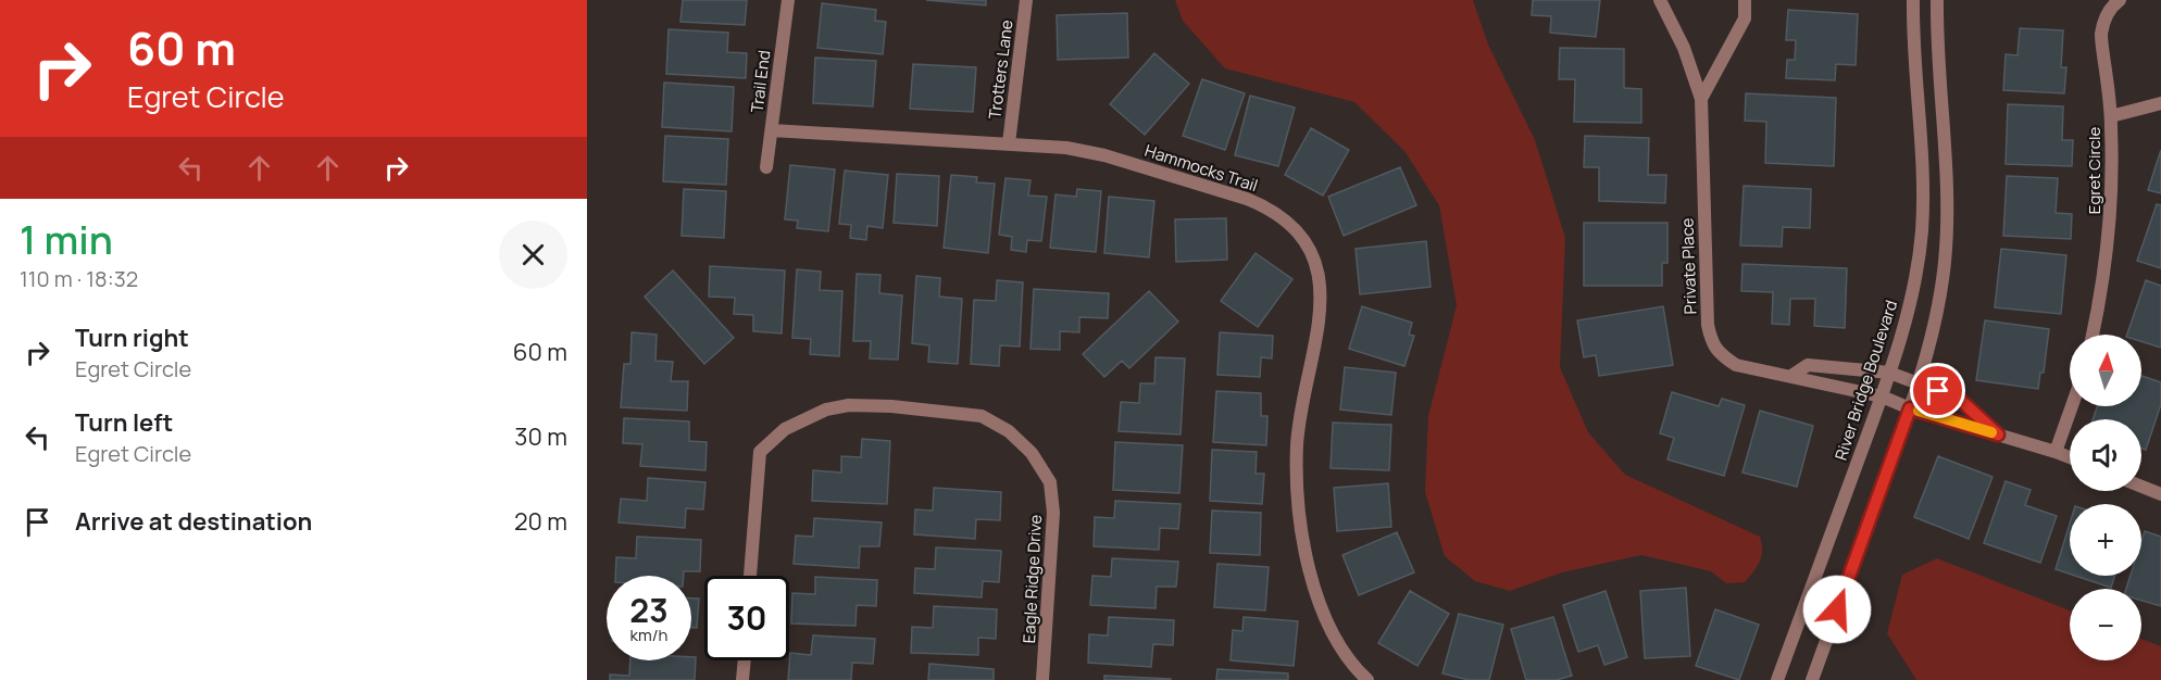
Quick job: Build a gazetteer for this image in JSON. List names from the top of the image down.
{
  "streets": {
    "street": [
      "Trotters Lane",
      "Trail End",
      "Hammocks Trail",
      "Egret Circle",
      "Private Place",
      "River Bridge Boulevard",
      "Eagle Ridge Drive"
    ]
  },
  "crossings": [
    ["Trotters Lane", "Hammocks Trail"],
    ["Trail End", "Hammocks Trail"],
    ["Private Place", "River Bridge Boulevard"]
  ],
  "north": "top",
  "page": {
    "turn": ["60 m", "Egret Circle"],
    "heading": ["1 min", "110 m · 18:32"],
    "list": [
      {
        "name": "Turn right",
        "note": "Egret Circle",
        "value": "60 m"
      },
      {
        "name": "Turn left",
        "note": "Egret Circle",
        "value": "30 m"
      },
      {
        "name": "Arrive at destination",
        "value": "20 m"
      }
    ],
    "map_buttons": ["+", "−"],
    "speed": "23 km/h",
    "limit": "30"
  }
}
